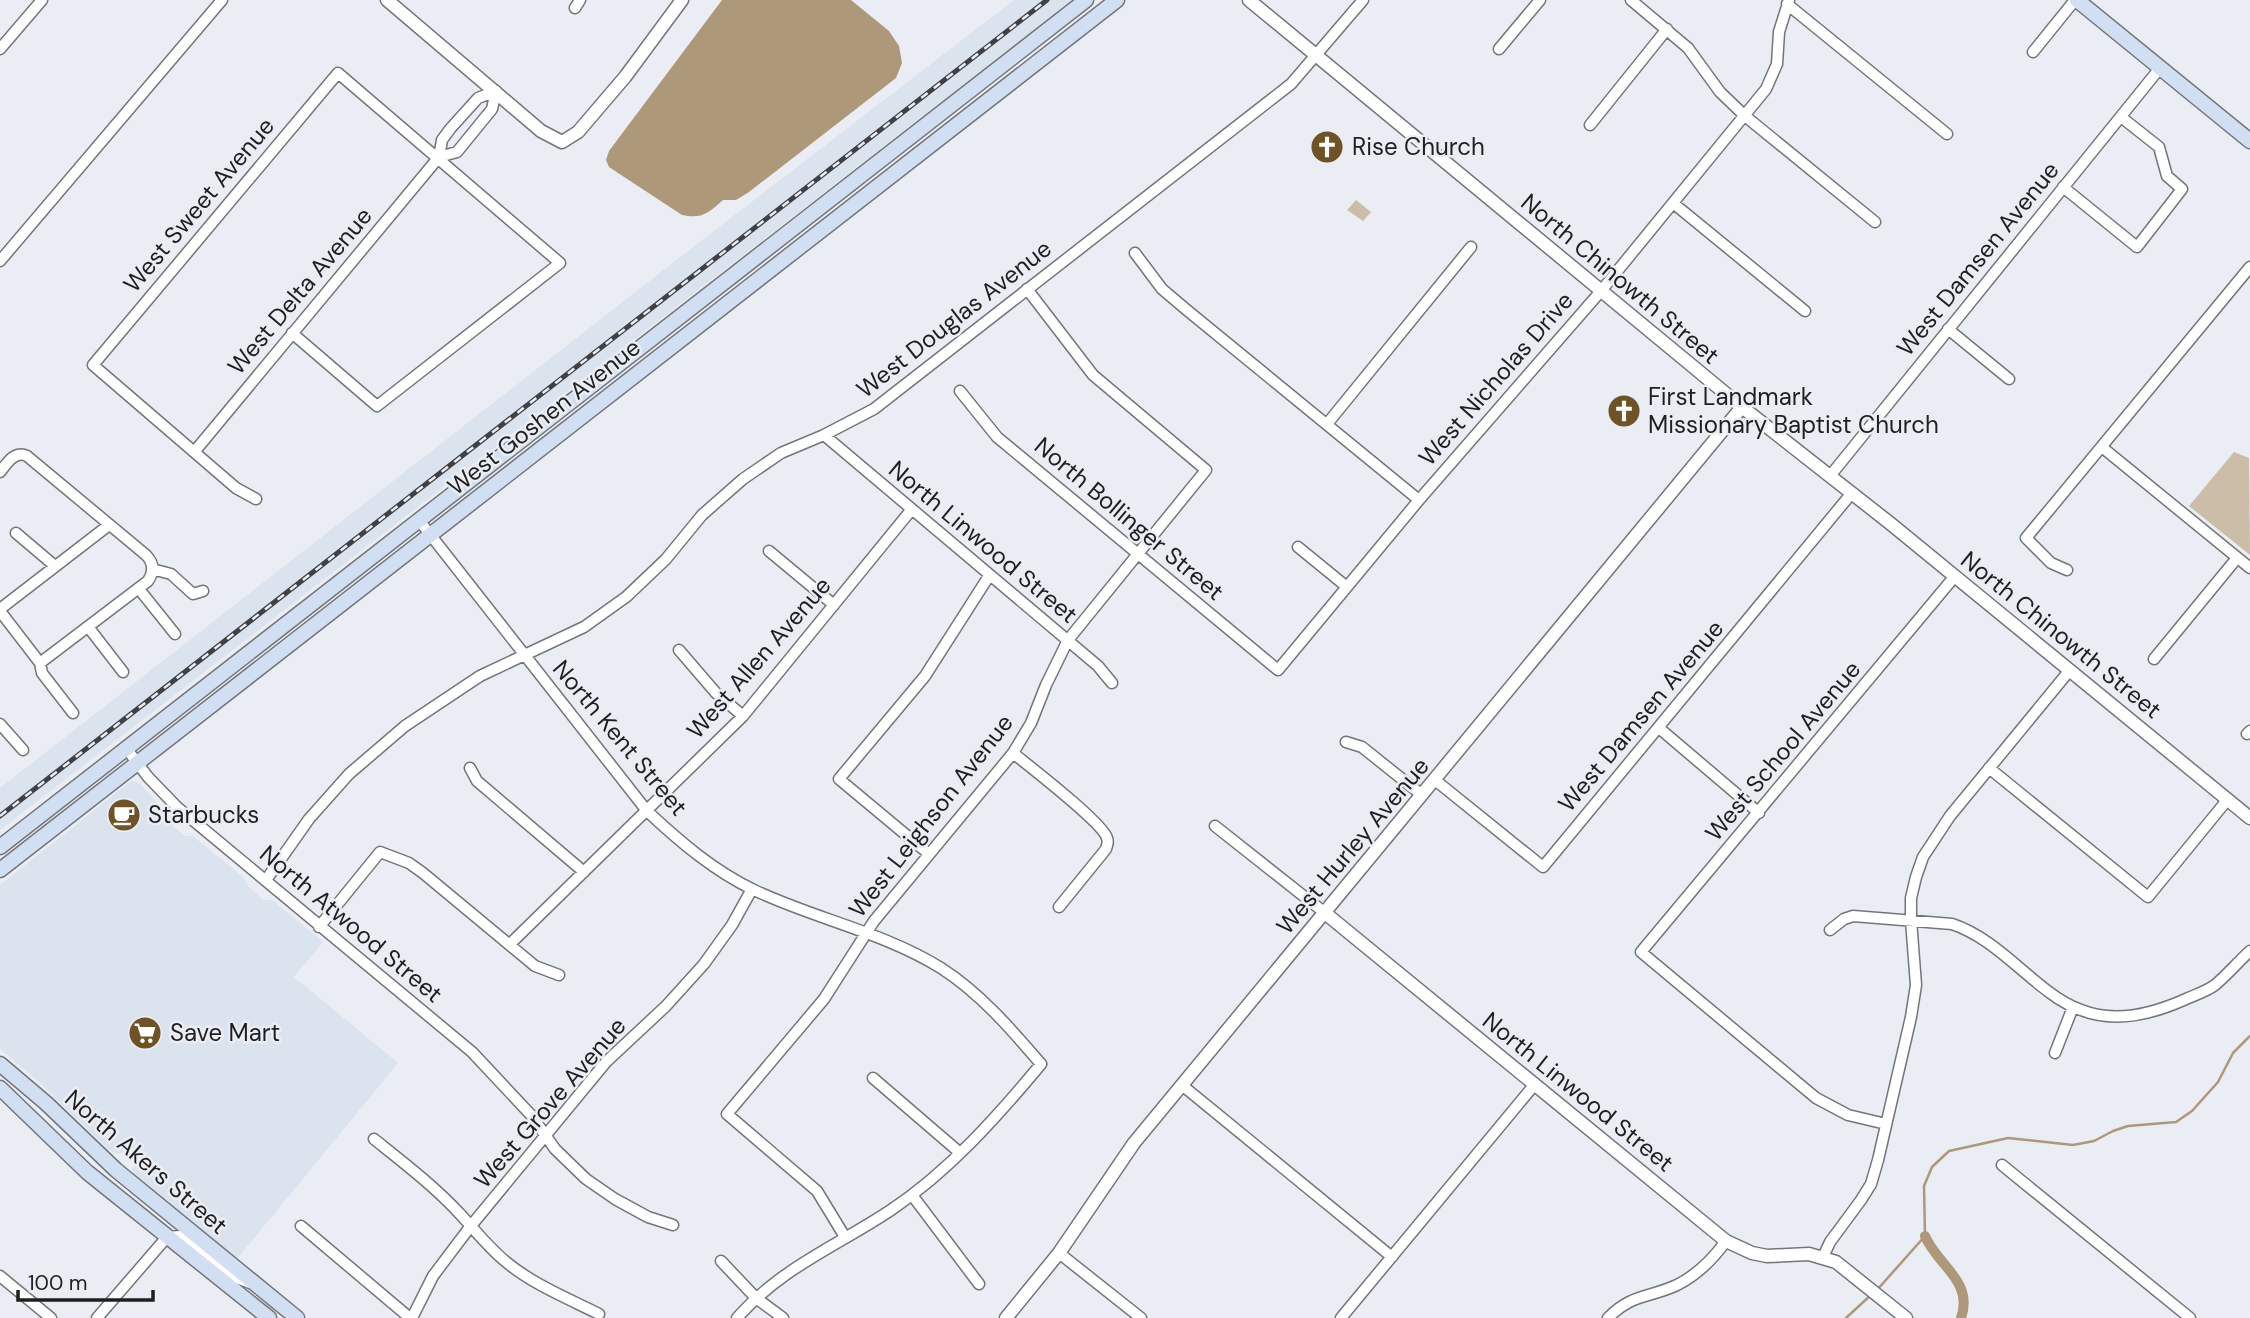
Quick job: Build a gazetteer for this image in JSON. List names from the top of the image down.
{
  "streets": {
    "main road": ["West Goshen Avenue", "North Akers Street"],
    "street": [
      "West Sweet Avenue",
      "West Damsen Avenue",
      "North Chinowth Street",
      "West Delta Avenue",
      "West Douglas Avenue",
      "West Nicholas Drive",
      "North Bollinger Street",
      "North Linwood Street",
      "West Allen Avenue",
      "North Kent Street",
      "West School Avenue",
      "West Leighson Avenue",
      "West Hurley Avenue",
      "North Atwood Street",
      "West Grove Avenue"
    ]
  },
  "crossings": [
    ["West Sweet Avenue", "West Delta Avenue"],
    ["West Damsen Avenue", "North Chinowth Street"],
    ["West Damsen Avenue", "West Hurley Avenue"],
    ["North Chinowth Street", "West Douglas Avenue"],
    ["North Chinowth Street", "West Nicholas Drive"],
    ["North Chinowth Street", "West School Avenue"],
    ["North Chinowth Street", "West Hurley Avenue"],
    ["West Douglas Avenue", "North Linwood Street"],
    ["West Douglas Avenue", "North Kent Street"],
    ["West Douglas Avenue", "West Leighson Avenue"],
    ["West Douglas Avenue", "North Atwood Street"],
    ["West Nicholas Drive", "North Bollinger Street"],
    ["West Goshen Avenue", "North Kent Street"],
    ["West Goshen Avenue", "North Atwood Street"],
    ["North Bollinger Street", "West Leighson Avenue"],
    ["North Linwood Street", "West Allen Avenue"],
    ["North Linwood Street", "West Leighson Avenue"],
    ["North Linwood Street", "West Hurley Avenue"],
    ["West Allen Avenue", "North Kent Street"],
    ["North Kent Street", "West Leighson Avenue"],
    ["North Kent Street", "West Grove Avenue"],
    ["North Atwood Street", "West Grove Avenue"]
  ],
  "places": {
    "church": ["Rise Church", "First Landmark Missionary Baptist Church"],
    "cafe": ["Starbucks"],
    "supermarket": ["Save Mart"]
  },
  "scale_bar": "100 m"
}
